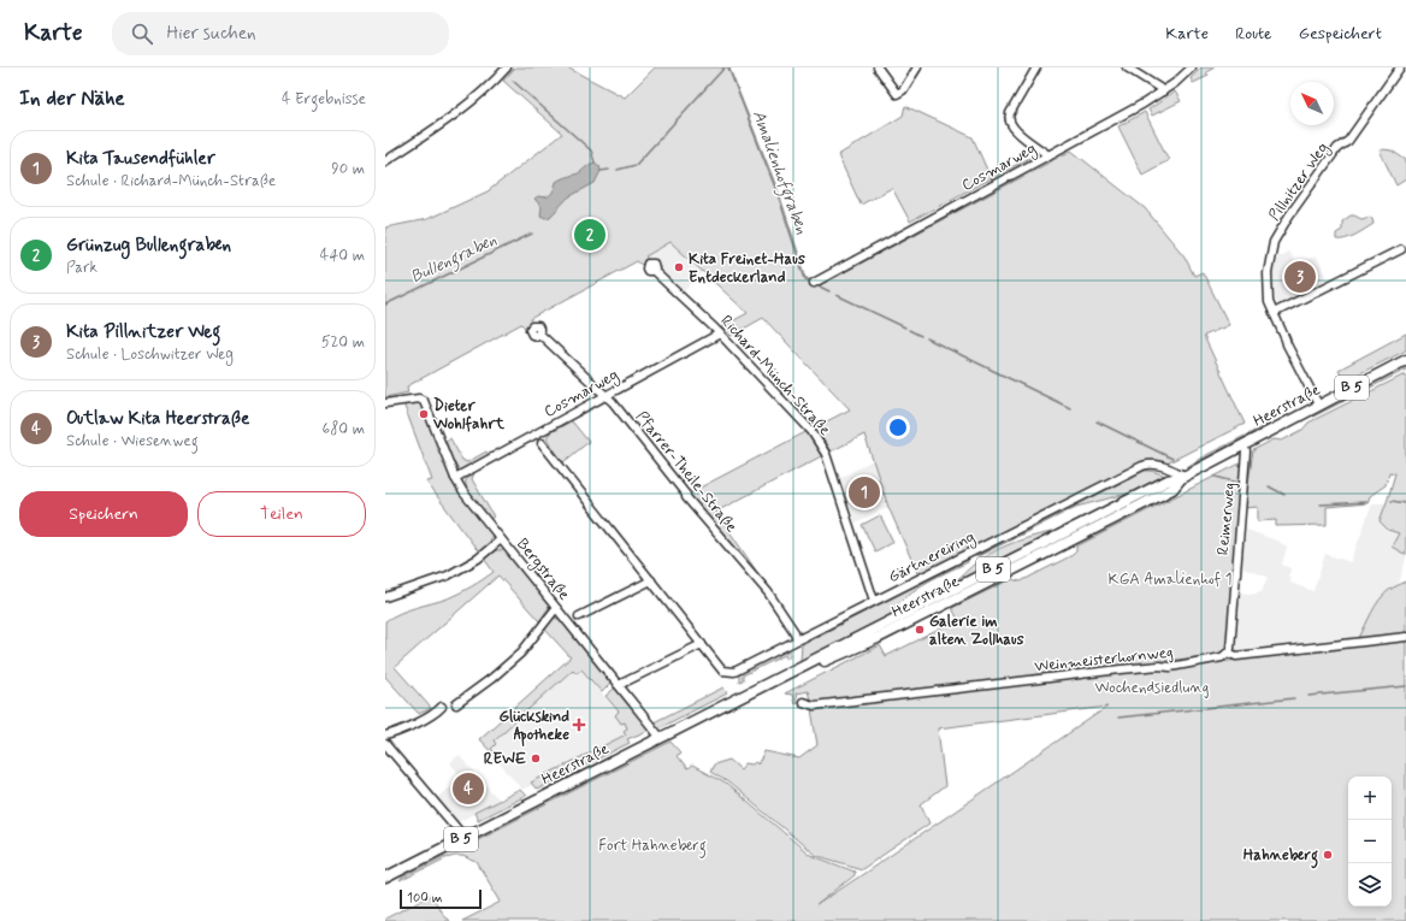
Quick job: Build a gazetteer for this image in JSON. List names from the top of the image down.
{
  "streets": {
    "main road": ["B 5", "Heerstraße"],
    "street": [
      "Cosmarweg",
      "Pillnitzer Weg",
      "Richard-Münch-Straße",
      "Pfarrer-Theile-Straße",
      "Reimerweg",
      "Gärtnereiring",
      "Bergstraße",
      "Weinmeisterhornweg"
    ]
  },
  "crossings": [
    ["Cosmarweg", "Richard-Münch-Straße"],
    ["Cosmarweg", "Pfarrer-Theile-Straße"],
    ["Cosmarweg", "Bergstraße"],
    ["Pillnitzer Weg", "Heerstraße"],
    ["Richard-Münch-Straße", "Gärtnereiring"],
    ["Heerstraße", "Reimerweg"],
    ["Heerstraße", "Gärtnereiring"],
    ["Heerstraße", "Bergstraße"],
    ["Pfarrer-Theile-Straße", "Gärtnereiring"],
    ["Reimerweg", "Weinmeisterhornweg"]
  ],
  "water": ["Amalienhofgraben", "Bullengraben"],
  "parks": ["KGA Amalienhof 1", "Wochendsiedlung", "Fort Hahneberg"],
  "places": {
    "other": [
      "Kita Freinet-Haus Entdeckerland",
      "Dieter Wohlfahrt",
      "Galerie im alten Zollhaus",
      "REWE",
      "Hahneberg"
    ],
    "health": ["Glückskind Apotheke"]
  },
  "scale_bar": "100 m",
  "north": "top left",
  "page": {
    "header": "Karte",
    "search": "Hier suchen",
    "nav": ["Karte", "Route", "Gespeichert"],
    "heading": ["In der Nähe", "4 Ergebnisse"],
    "list": [
      {
        "mark": "1",
        "name": "Kita Tausendfühler",
        "note": "Schule · Richard-Münch-Straße",
        "value": "90 m"
      },
      {
        "mark": "2",
        "name": "Grünzug Bullengraben",
        "note": "Park",
        "value": "440 m"
      },
      {
        "mark": "3",
        "name": "Kita Pillnitzer Weg",
        "note": "Schule · Loschwitzer Weg",
        "value": "520 m"
      },
      {
        "mark": "4",
        "name": "Outlaw Kita Heerstraße",
        "note": "Schule · Wiesenweg",
        "value": "680 m"
      }
    ],
    "pins": [
      "2",
      "3",
      "1",
      "4"
    ],
    "buttons": ["Speichern", "Teilen"],
    "map_buttons": ["+", "−"],
    "scale": "100 m"
  }
}
